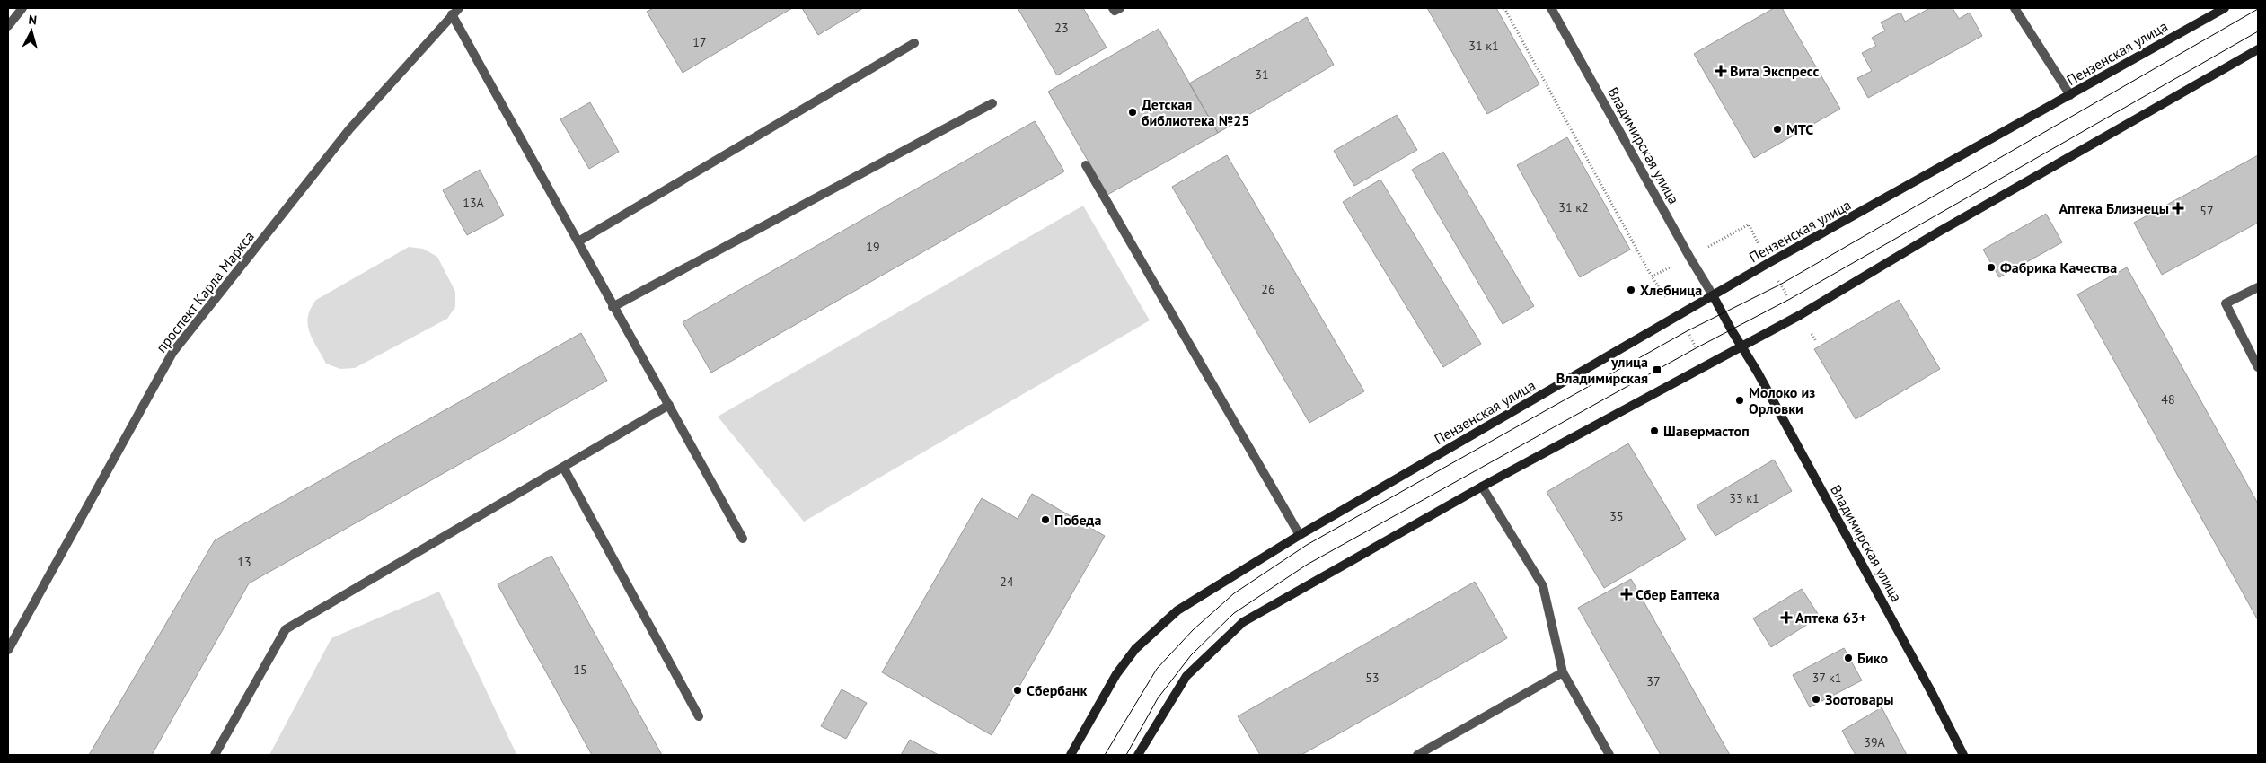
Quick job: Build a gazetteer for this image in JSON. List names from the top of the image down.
{
  "streets": {
    "main road": ["Пензенская улица", "Владимирская улица"],
    "street": ["проспект Карла Маркса"]
  },
  "crossings": [
    ["Пензенская улица", "Владимирская улица"]
  ],
  "places": {
    "health": [
      "Вита Экспресс",
      "Аптека Близнецы",
      "Сбер Еаптека",
      "Аптека 63+"
    ],
    "other": [
      "Детская библиотека №25",
      "МТС",
      "Фабрика Качества",
      "Хлебница",
      "Молоко из Орловки",
      "Шавермастоп",
      "Победа",
      "Бико",
      "Сбербанк",
      "Зоотовары"
    ],
    "transit": ["улица Владимирская"]
  },
  "house_numbers": [
    "23",
    "17",
    "31 к1",
    "31",
    "13А",
    "31 к2",
    "57",
    "19",
    "26",
    "48",
    "33 к1",
    "35",
    "13",
    "24",
    "15",
    "53",
    "37 к1",
    "37",
    "39А"
  ],
  "north": "top"
}
